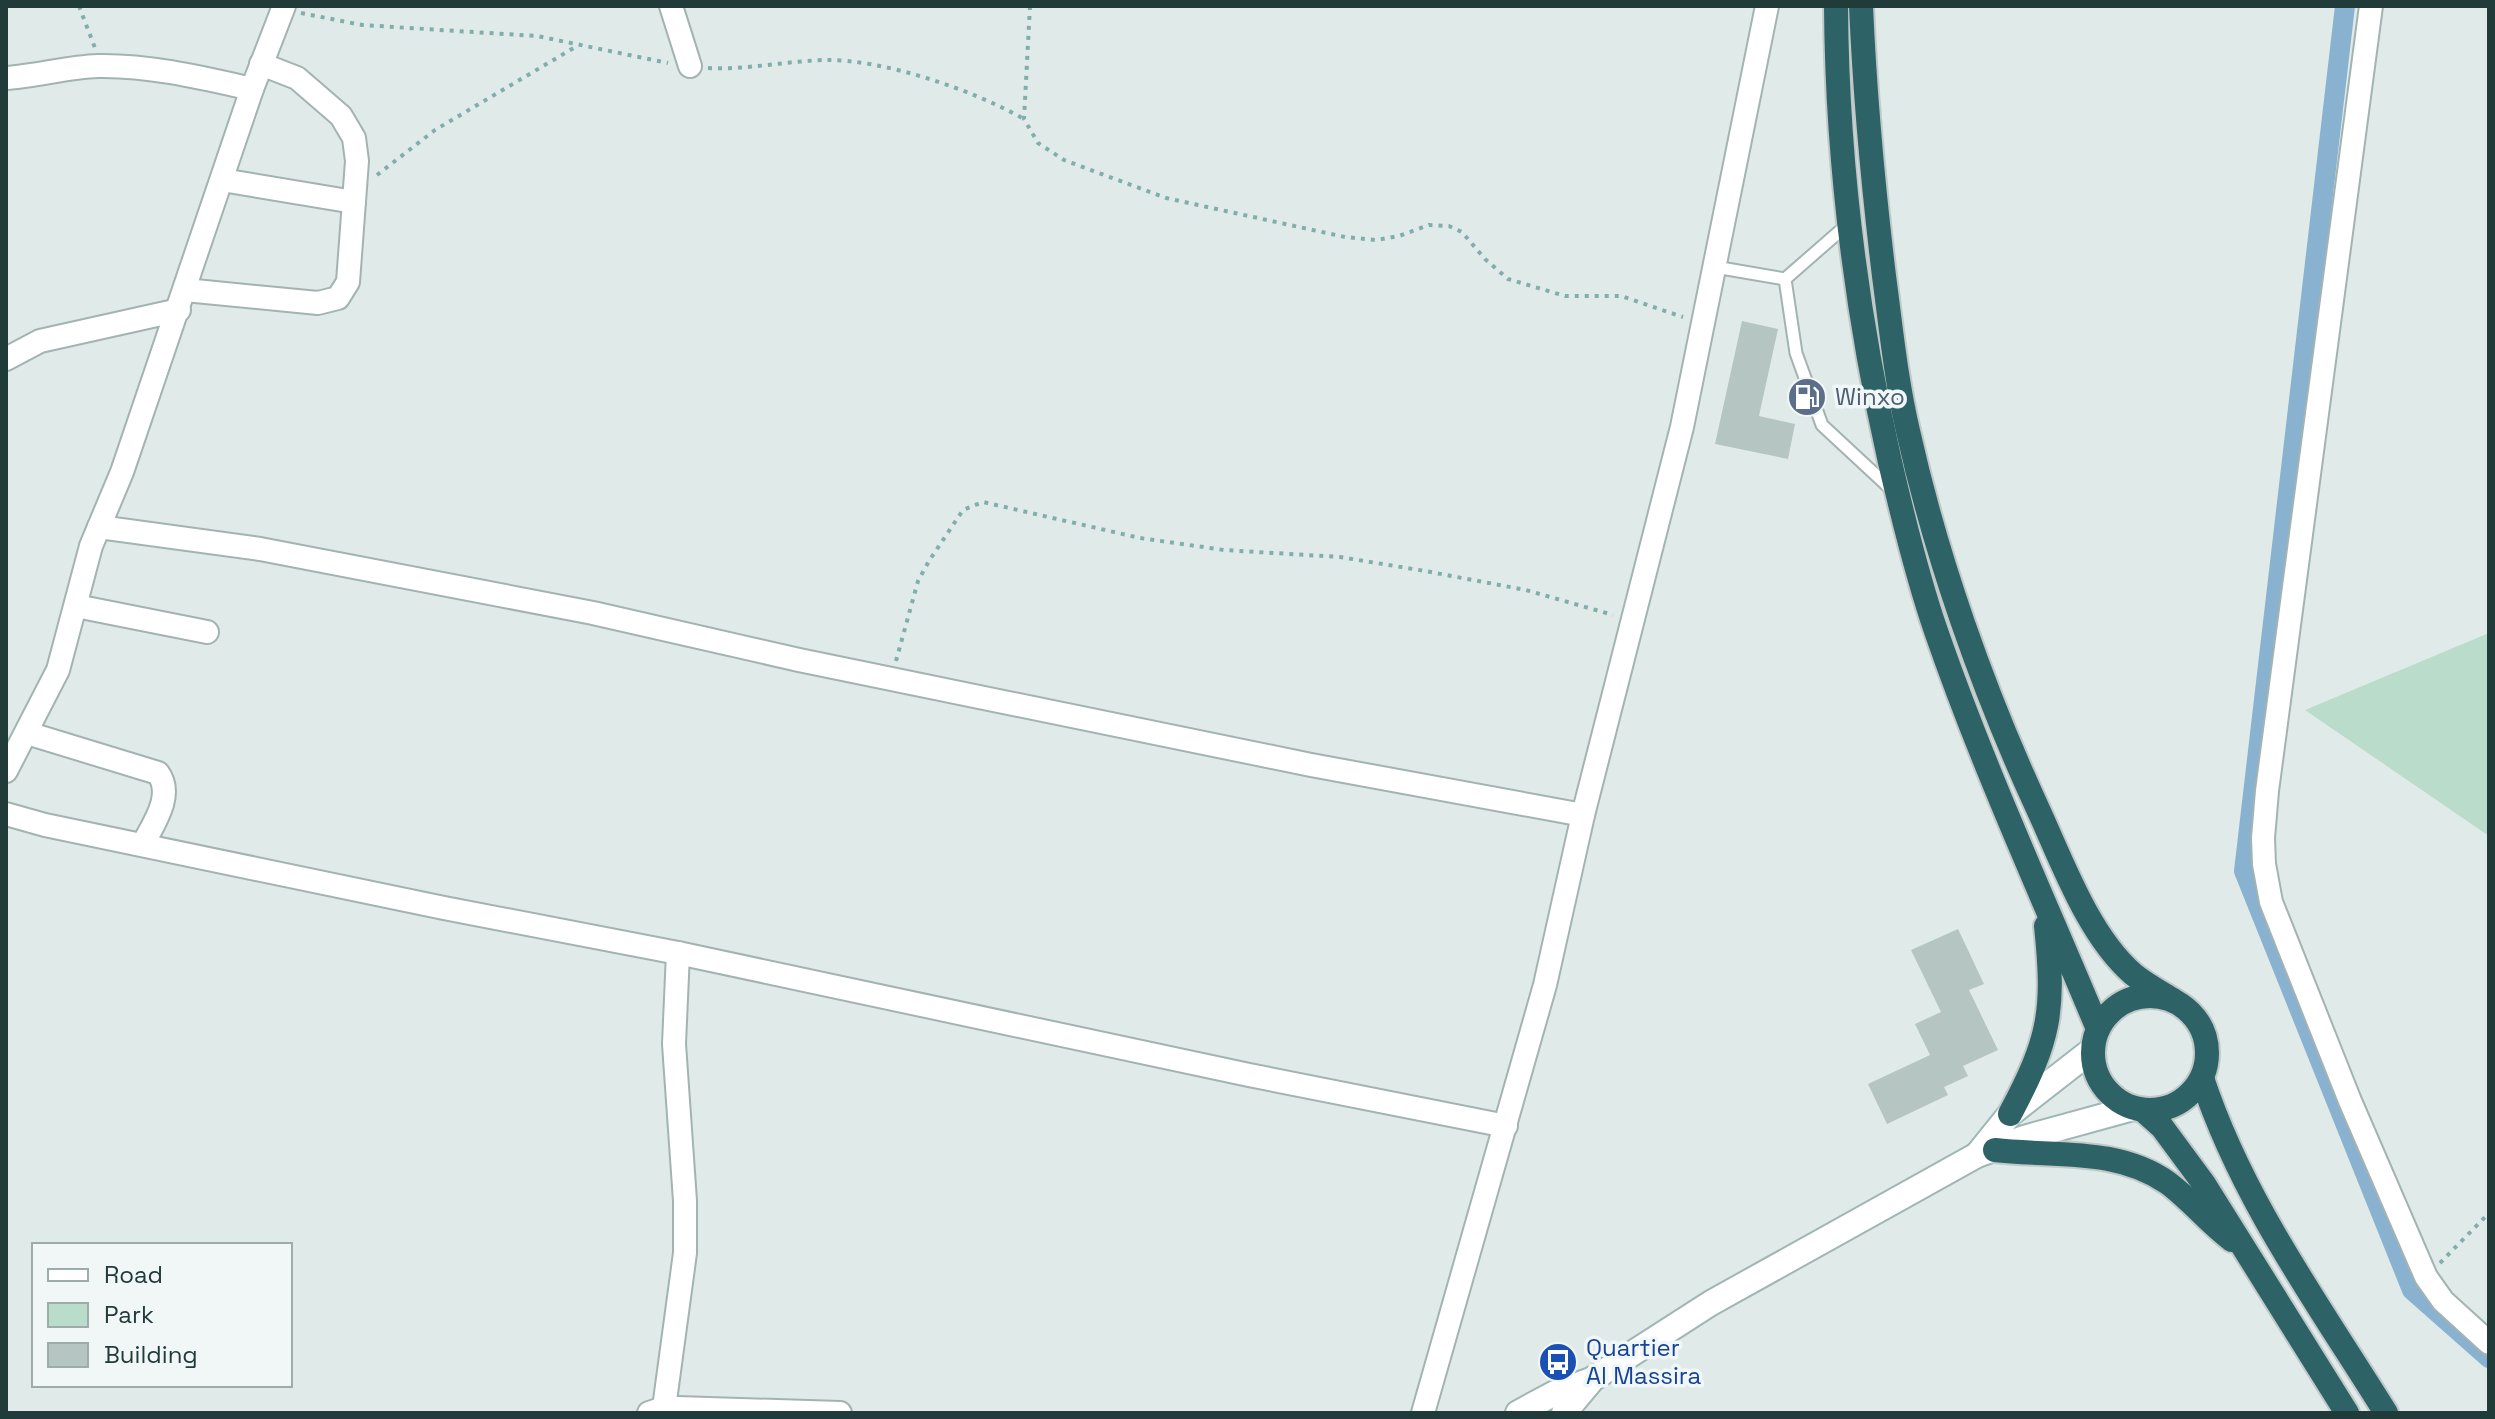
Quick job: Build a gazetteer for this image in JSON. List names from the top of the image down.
{
  "places": {
    "fuel station": ["Winxo"],
    "bus stop": ["Quartier Al Massira"]
  },
  "legend": ["Road", "Park", "Building"]
}
